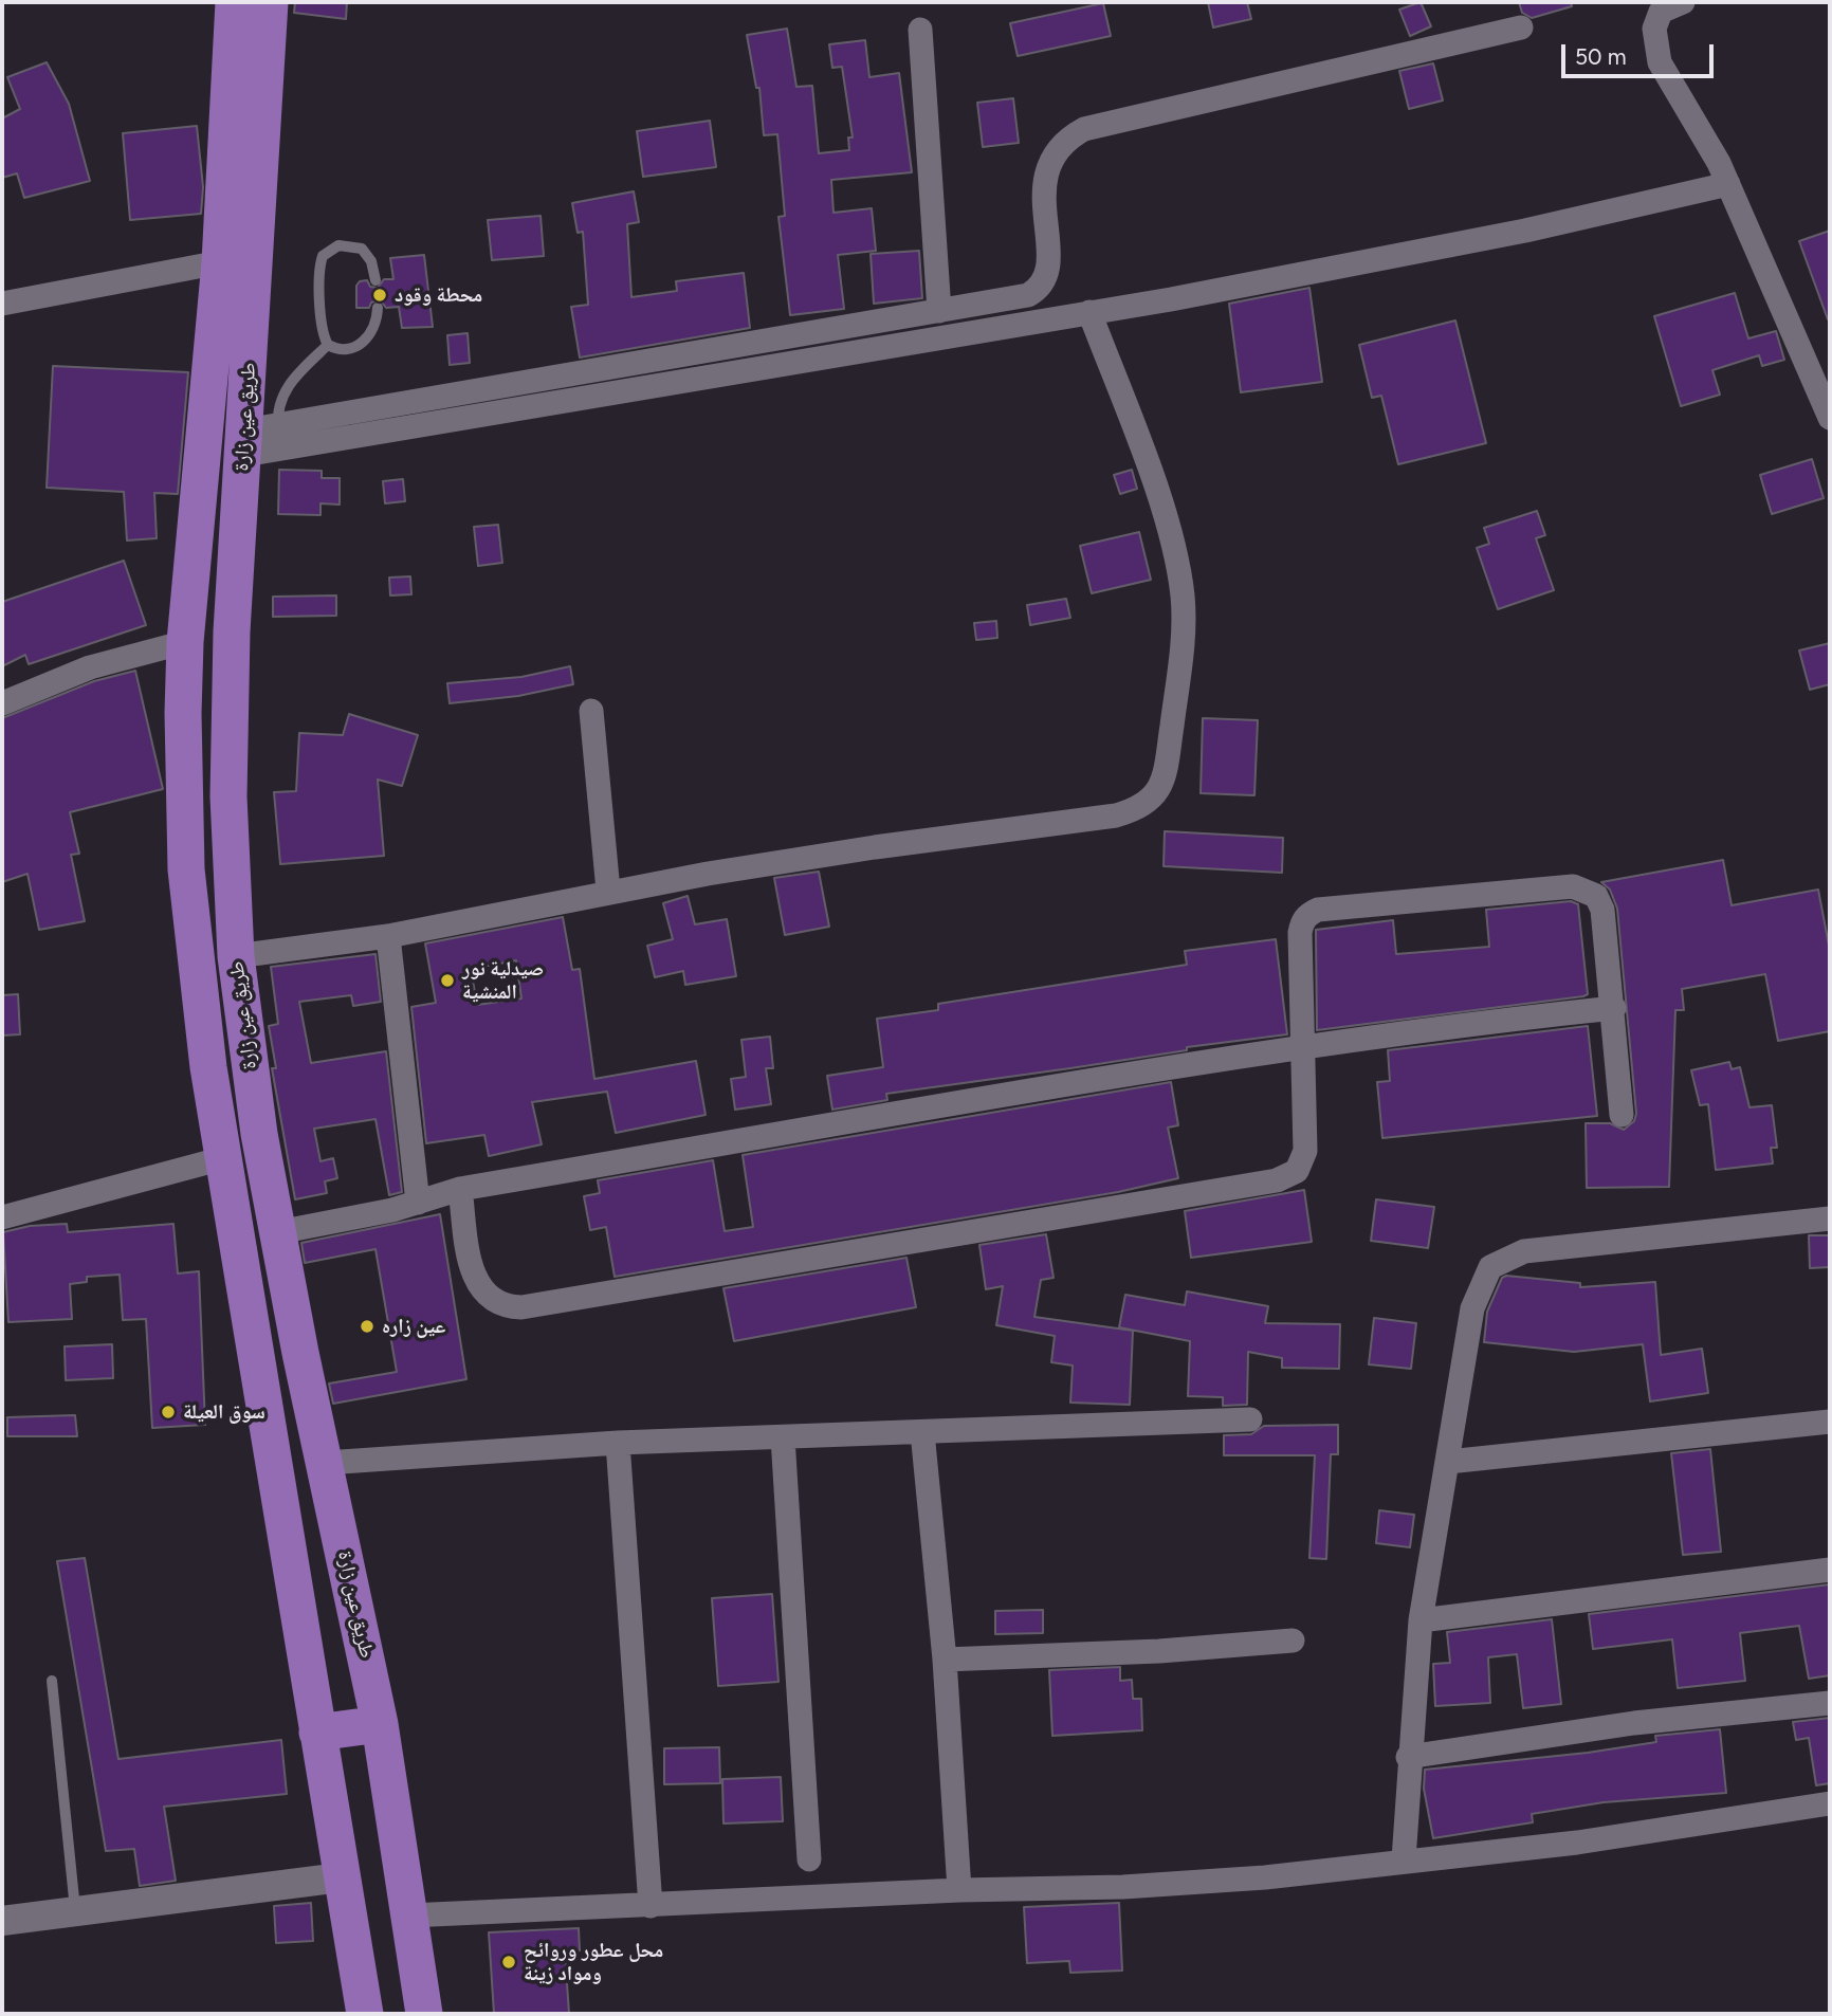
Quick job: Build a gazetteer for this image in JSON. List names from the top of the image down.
{
  "streets": {
    "main road": ["طريق عين زارة"]
  },
  "places": [
    "محطة وقود",
    "صيدلية نور المنشية",
    "عين زاره",
    "سوق العيلة",
    "محل عطور وروائح ومواد زينة"
  ],
  "scale_bar": "50 m"
}
